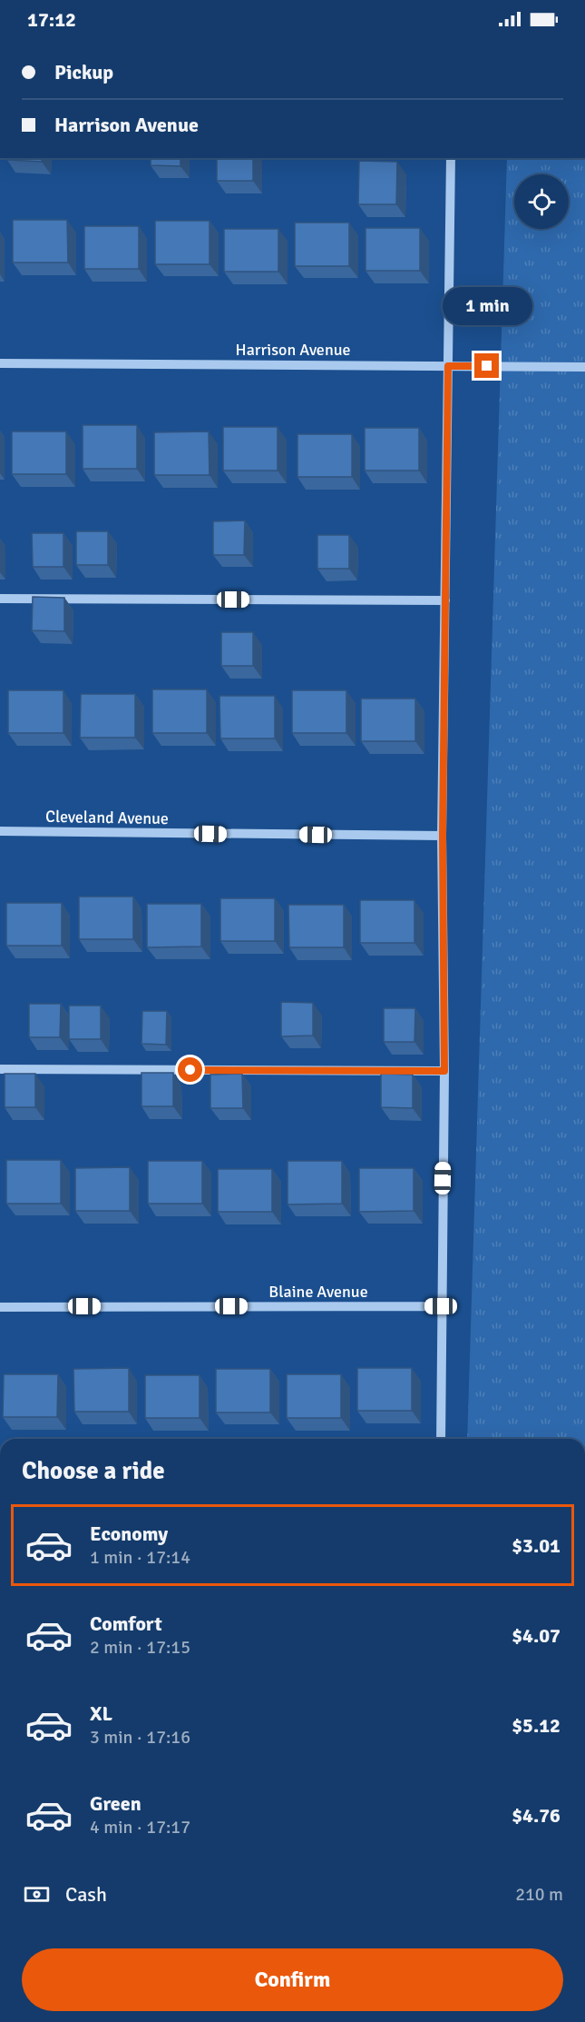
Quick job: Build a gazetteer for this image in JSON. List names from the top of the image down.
{
  "streets": {
    "street": ["Harrison Avenue", "Cleveland Avenue", "Blaine Avenue"]
  },
  "page": {
    "status": "17:12",
    "banner": ["Pickup", "Harrison Avenue"],
    "bubble": "1 min",
    "heading": "Choose a ride",
    "list": [
      {
        "name": "Economy",
        "note": "1 min · 17:14",
        "value": "$3.01"
      },
      {
        "name": "Comfort",
        "note": "2 min · 17:15",
        "value": "$4.07"
      },
      {
        "name": "XL",
        "note": "3 min · 17:16",
        "value": "$5.12"
      },
      {
        "name": "Green",
        "note": "4 min · 17:17",
        "value": "$4.76"
      }
    ],
    "pay": ["Cash", "210 m"],
    "buttons": "Confirm"
  }
}
